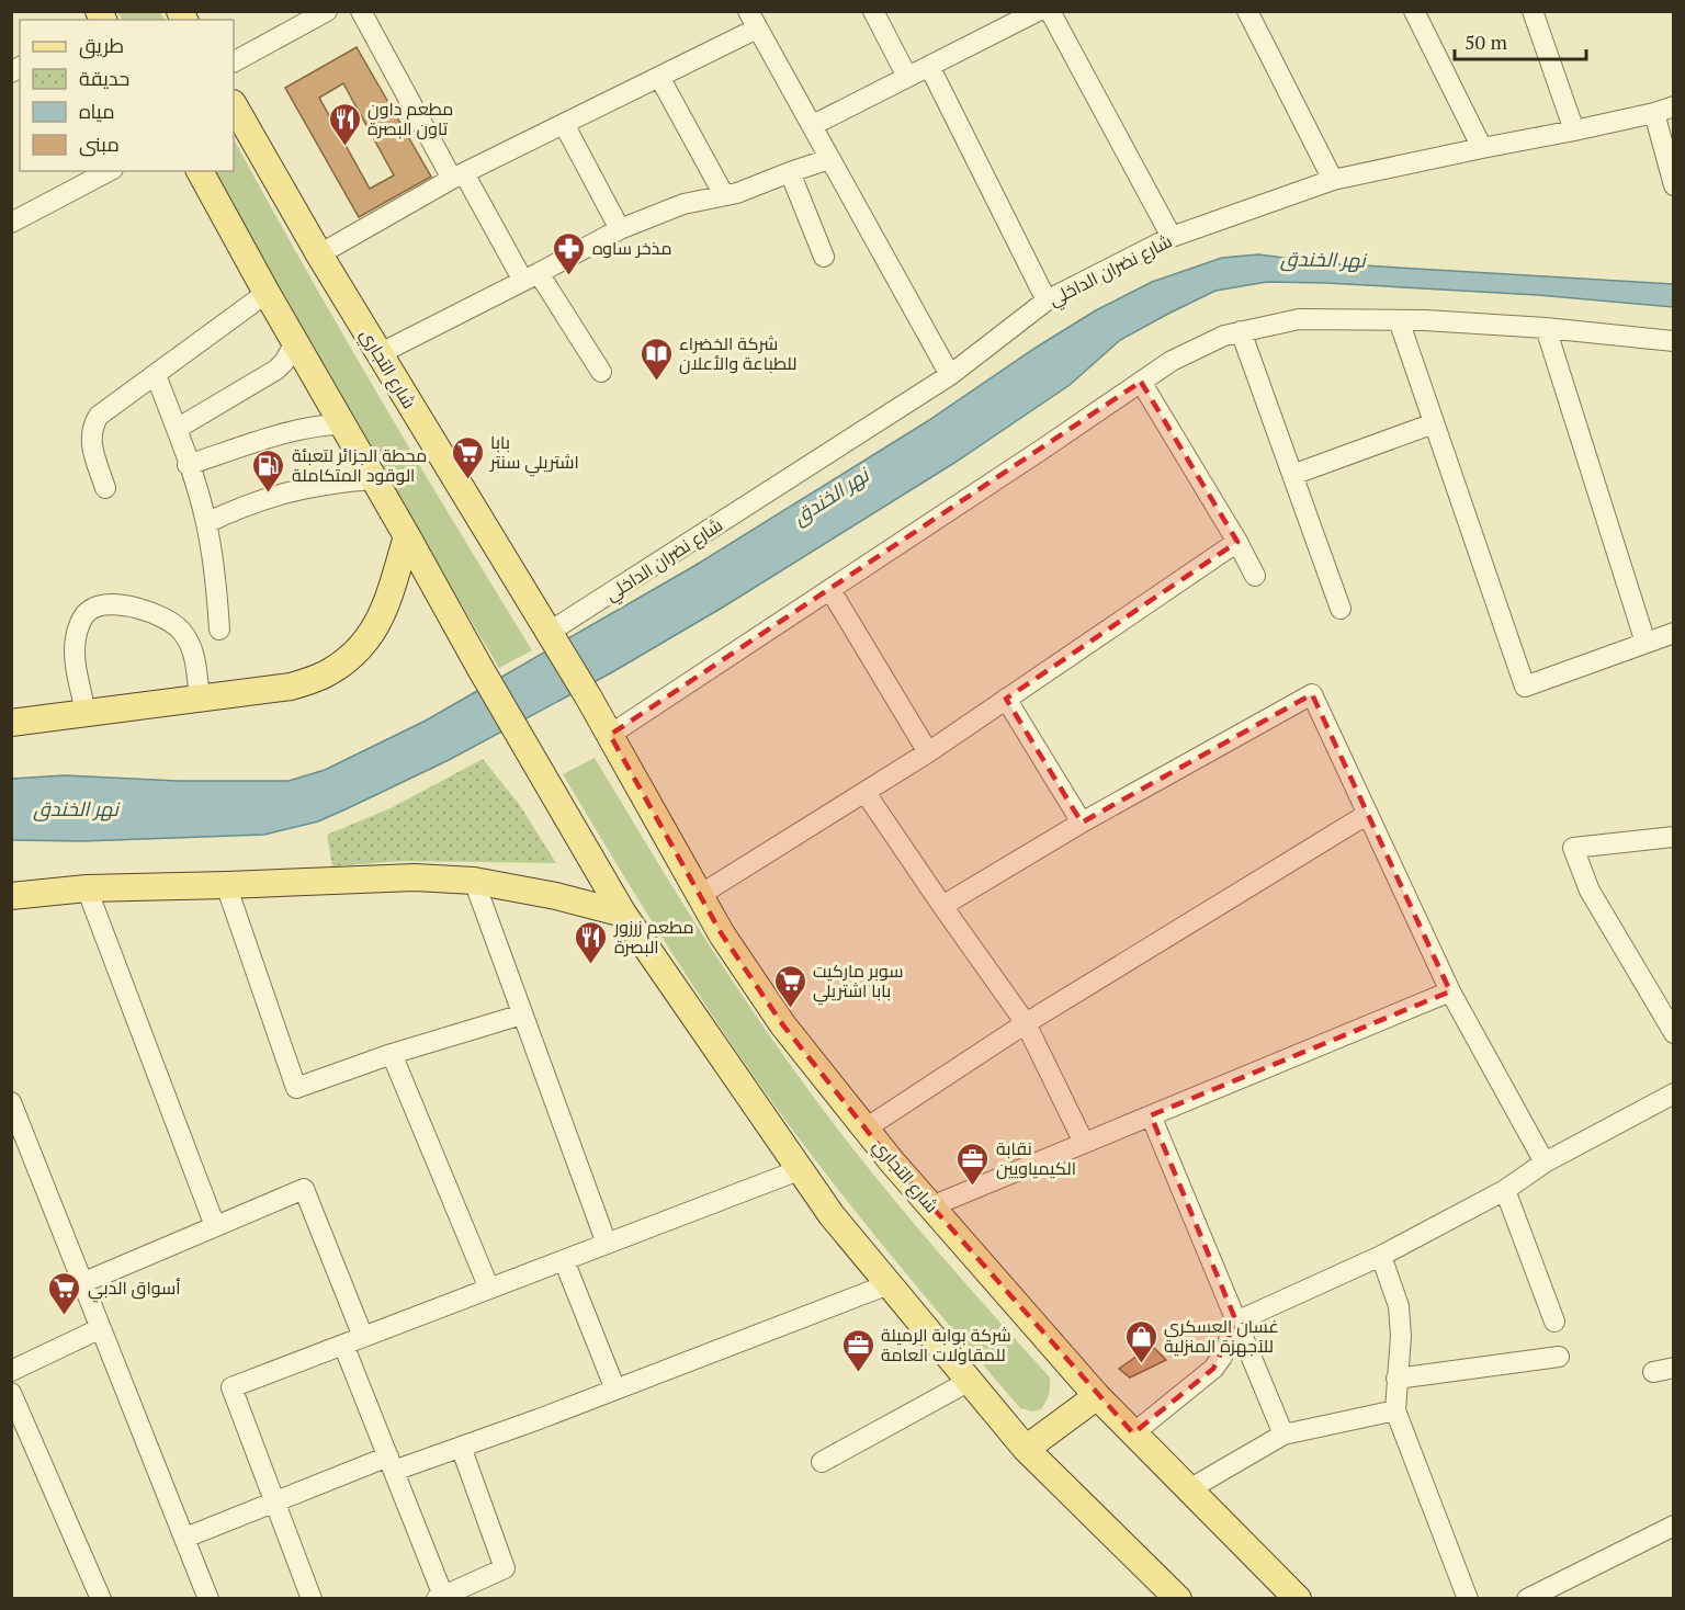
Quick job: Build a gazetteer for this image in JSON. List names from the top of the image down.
{
  "streets": {
    "main road": ["شارع التجاري"],
    "street": ["شارع نضران الداخلي"]
  },
  "crossings": [
    ["شارع نضران الداخلي", "شارع التجاري"]
  ],
  "water": ["نهر الخندق"],
  "places": {
    "restaurant": ["مطعم داون تاون البصرة", "مطعم زرزور البصرة"],
    "pharmacy": ["مذخر ساوه"],
    "library": ["شركة الخضراء للطباعة والأعلان"],
    "supermarket": ["بابا اشتريلي سنتر", "سوبر ماركيت بابا اشتريلي", "أسواق الدبي"],
    "fuel station": ["محطة الجزائر لتعبئة الوقود المتكاملة"],
    "office": ["نقابة الكيمياويين", "شركة بوابة الرميلة للمقاولات العامة"],
    "shop": ["غسان العسكري للآجهزة المنزلية"]
  },
  "legend": [
    "طريق",
    "حديقة",
    "مياه",
    "مبنى"
  ],
  "scale_bar": "50 m"
}
